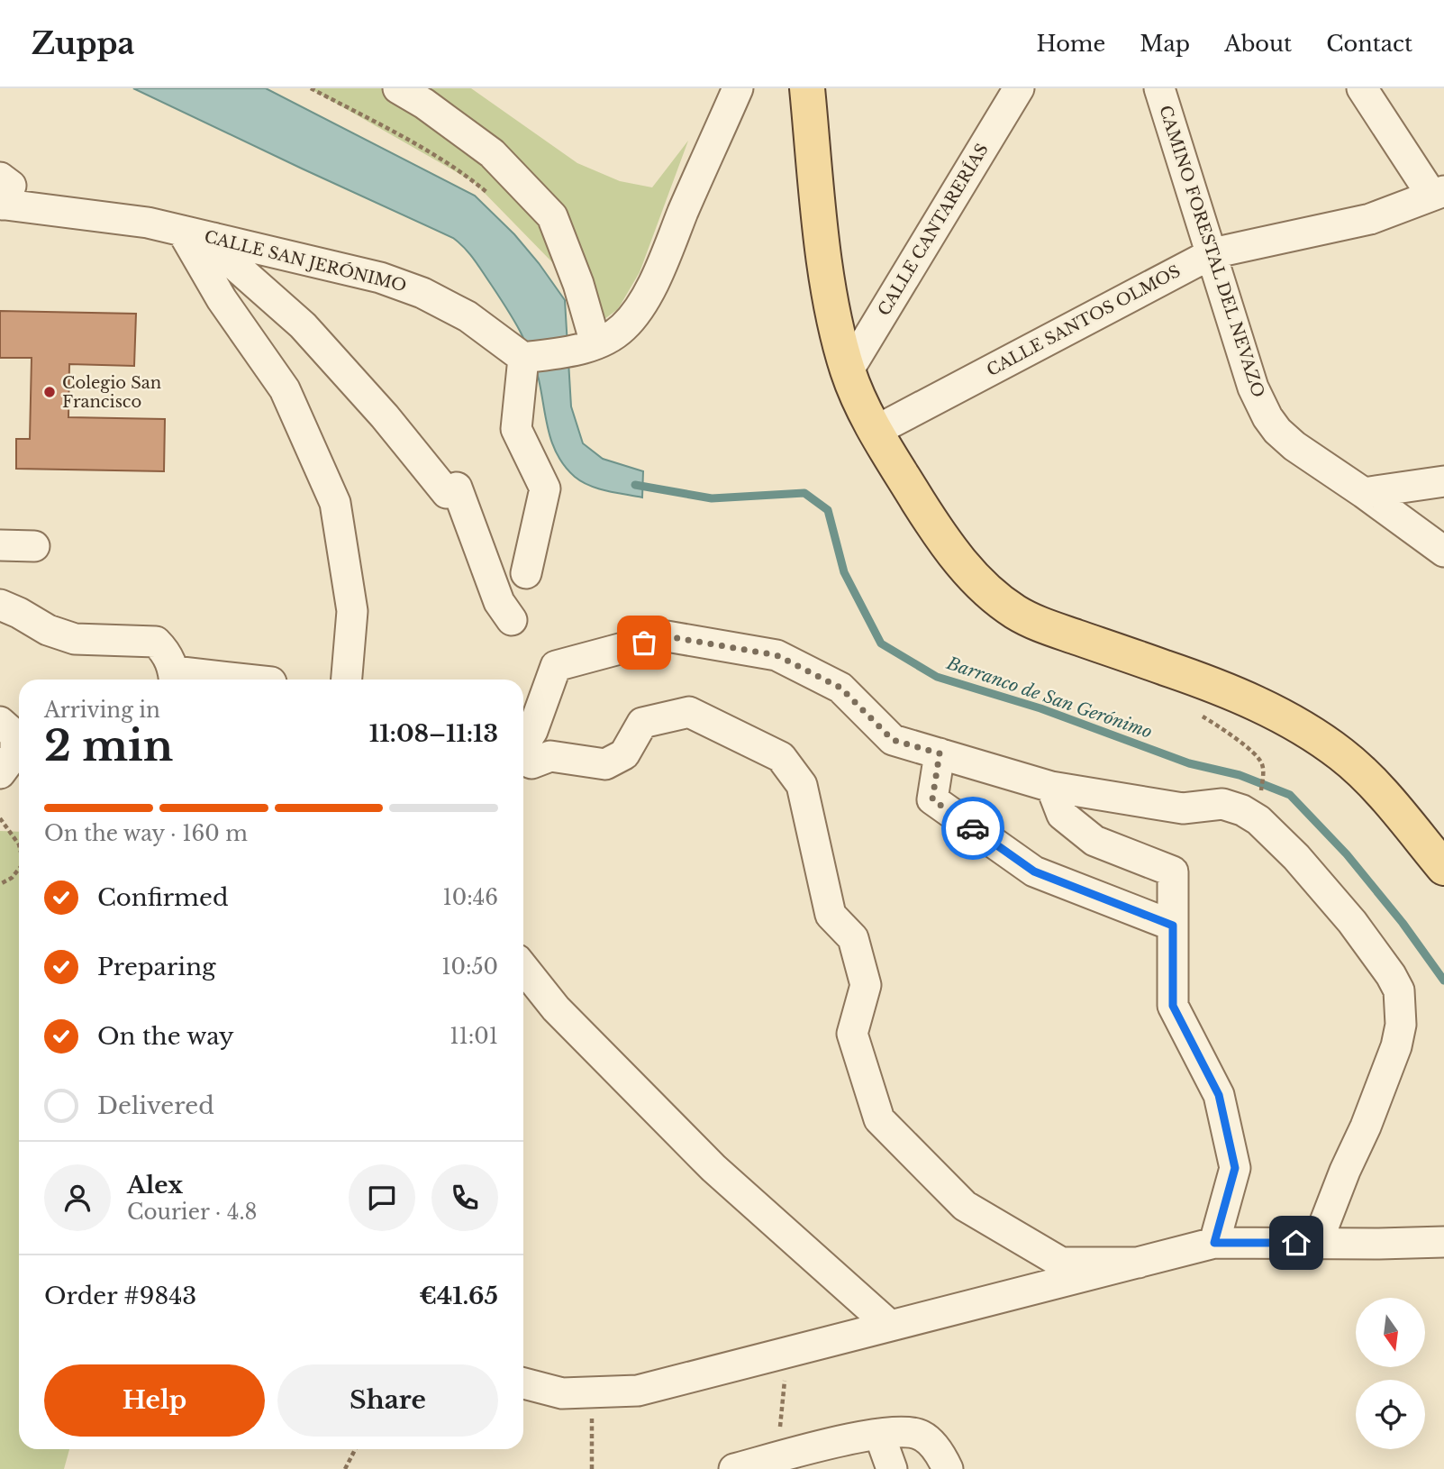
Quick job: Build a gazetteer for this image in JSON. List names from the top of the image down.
{
  "streets": {
    "street": [
      "CALLE CANTARERÍAS",
      "CAMINO FORESTAL DEL NEVAZO",
      "CALLE SAN JERÓNIMO",
      "CALLE SANTOS OLMOS"
    ]
  },
  "crossings": [
    ["CAMINO FORESTAL DEL NEVAZO", "CALLE SANTOS OLMOS"]
  ],
  "water": ["Barranco de San Gerónimo"],
  "places": ["Colegio San Francisco"],
  "north": "bottom",
  "page": {
    "header": "Zuppa",
    "nav": [
      "Home",
      "Map",
      "About",
      "Contact"
    ],
    "heading": ["2 min", "Arriving in", "11:08–11:13"],
    "panel": [
      "Alex",
      "Courier · 4.8",
      "Order #9843",
      "€41.65"
    ],
    "bar": "On the way · 160 m",
    "list": [
      ["Confirmed", "10:46"],
      ["Preparing", "10:50"],
      ["On the way", "11:01"],
      "Delivered"
    ],
    "buttons": ["Help", "Share"]
  }
}
